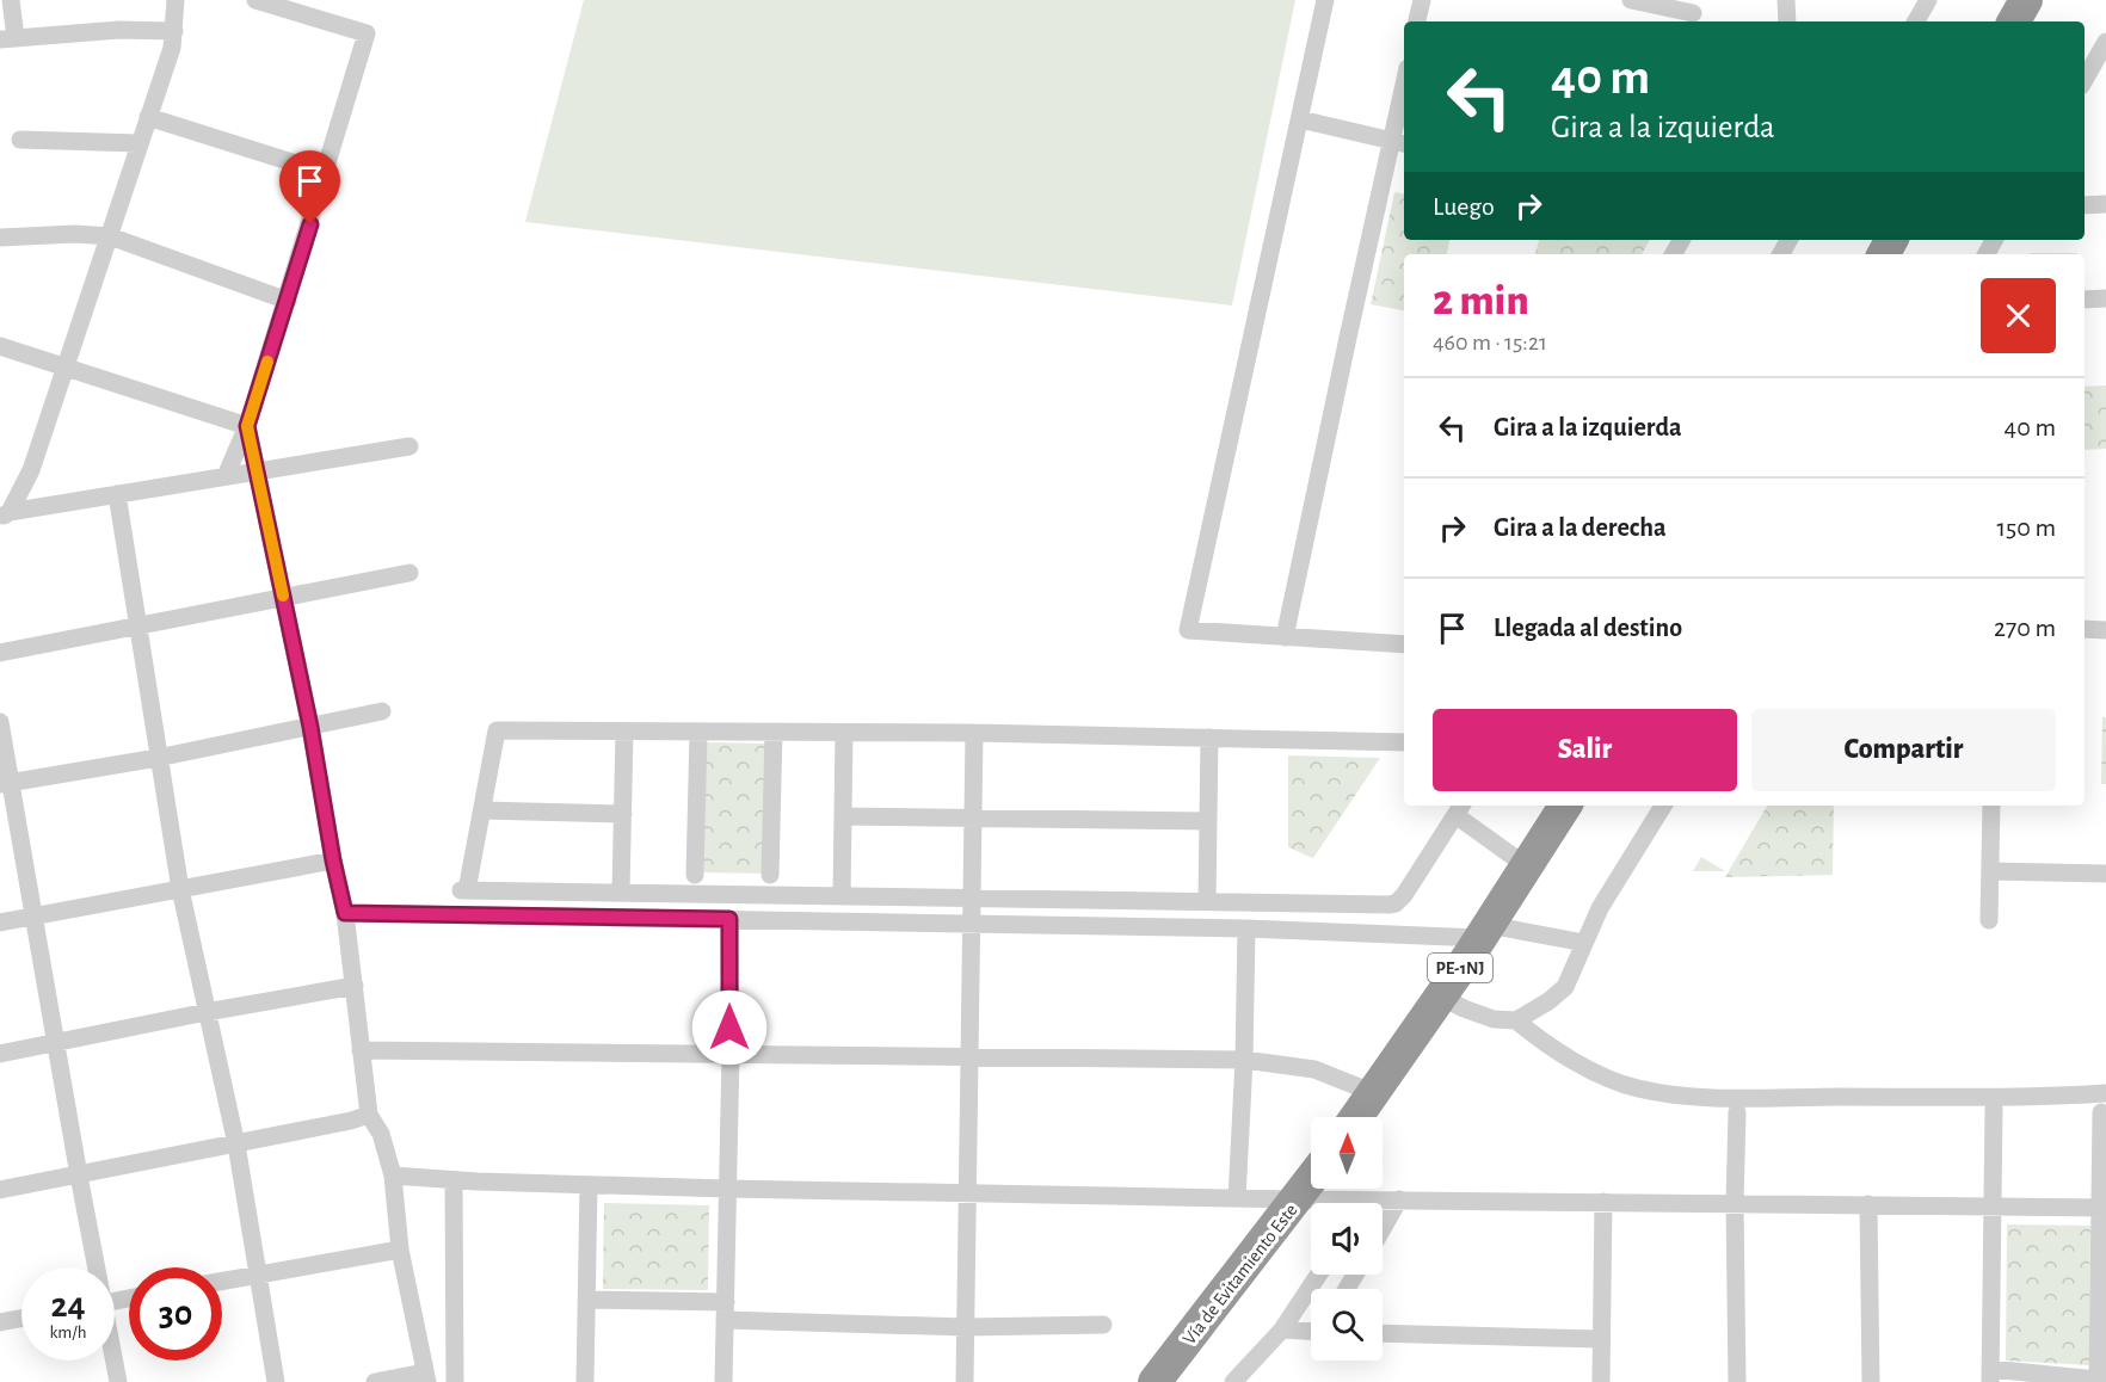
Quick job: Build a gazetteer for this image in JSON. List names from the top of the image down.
{
  "streets": {
    "highway": ["PE-1NJ", "Vía de Evitamiento Este"]
  },
  "north": "top",
  "page": {
    "turn": ["40 m", "Gira a la izquierda"],
    "then": "Luego",
    "heading": ["2 min", "460 m · 15:21"],
    "list": [
      {
        "name": "Gira a la izquierda",
        "value": "40 m"
      },
      {
        "name": "Gira a la derecha",
        "value": "150 m"
      },
      {
        "name": "Llegada al destino",
        "value": "270 m"
      }
    ],
    "buttons": ["Salir", "Compartir"],
    "speed": "24 km/h",
    "limit": "30"
  }
}
